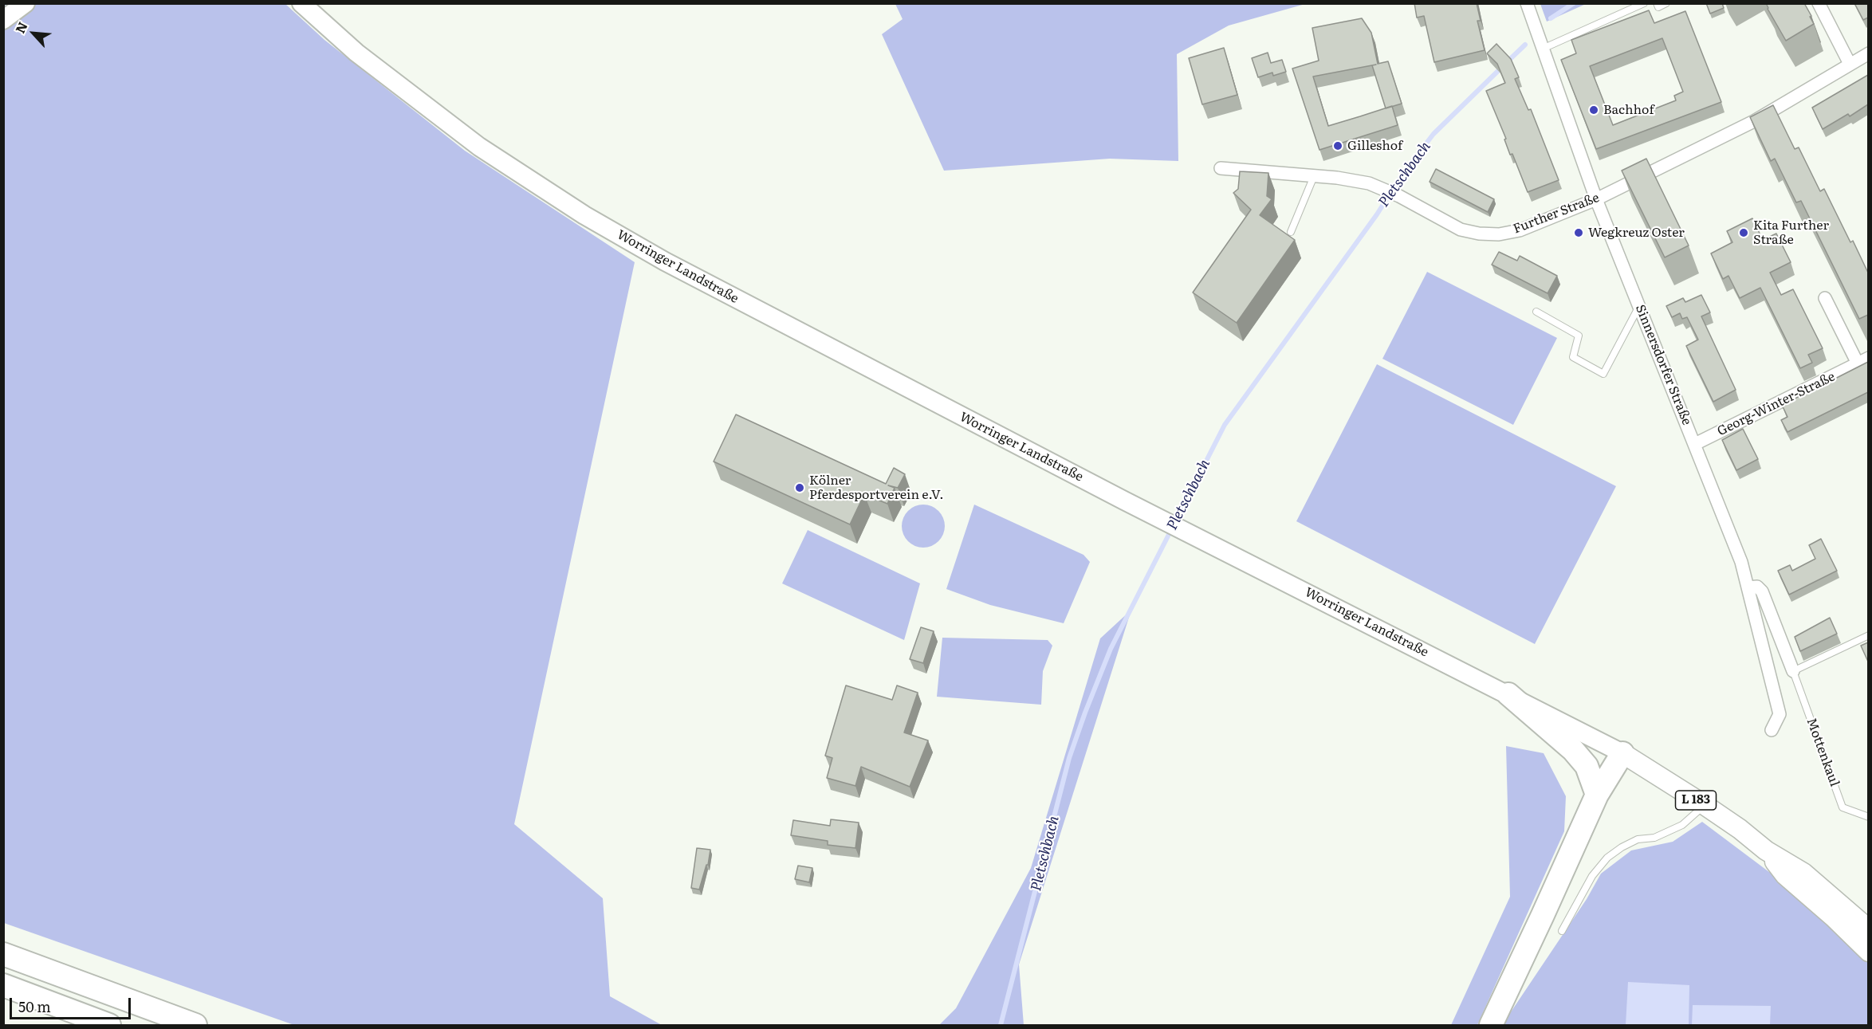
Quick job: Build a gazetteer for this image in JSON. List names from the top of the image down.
{
  "streets": {
    "main road": ["Worringer Landstraße", "L 183"],
    "street": [
      "Further Straße",
      "Sinnersdorfer Straße",
      "Georg-Winter-Straße",
      "Mottenkaul"
    ]
  },
  "crossings": [
    ["Further Straße", "Sinnersdorfer Straße"],
    ["Sinnersdorfer Straße", "Georg-Winter-Straße"],
    ["Sinnersdorfer Straße", "Mottenkaul"]
  ],
  "water": ["Pletschbach"],
  "places": [
    "Bachhof",
    "Gilleshof",
    "Wegkreuz Oster",
    "Kita Further Straße",
    "Kölner Pferdesportverein e.V."
  ],
  "scale_bar": "50 m",
  "north": "top left"
}
